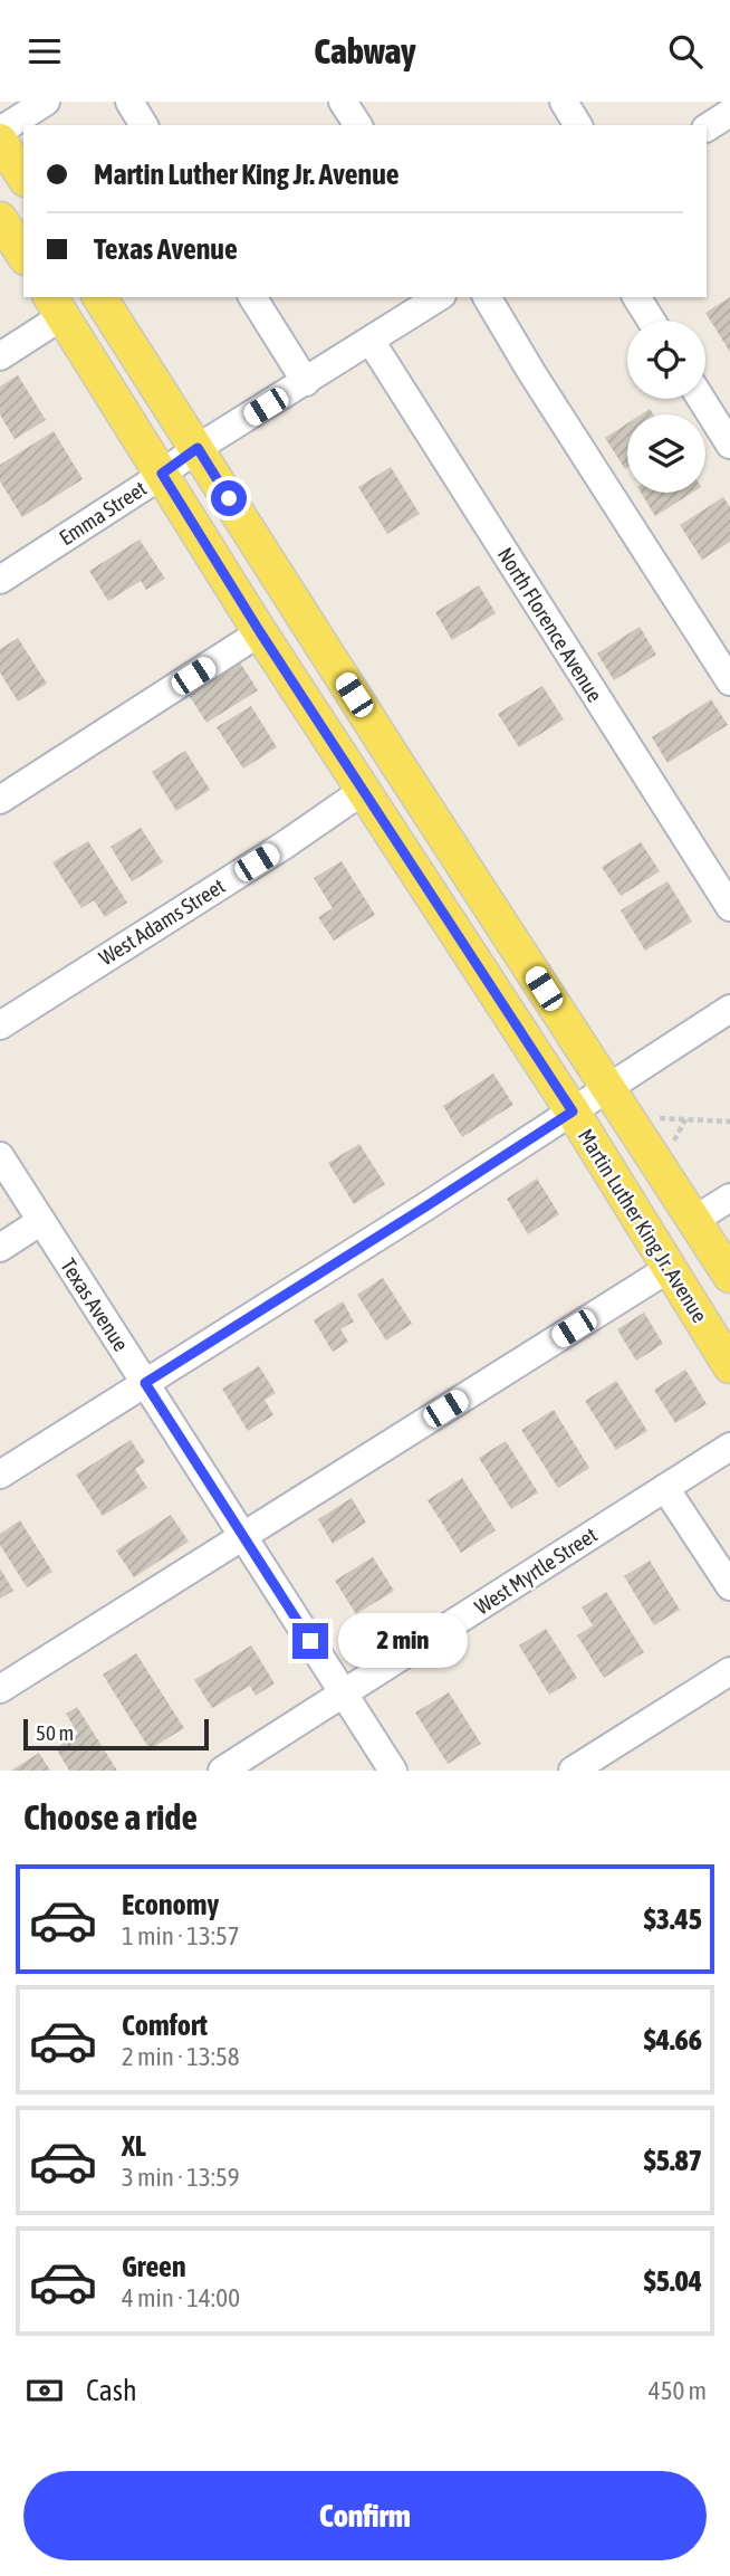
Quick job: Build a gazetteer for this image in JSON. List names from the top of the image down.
{
  "streets": {
    "main road": ["Martin Luther King Jr. Avenue"],
    "street": [
      "Emma Street",
      "North Florence Avenue",
      "West Adams Street",
      "Texas Avenue",
      "West Myrtle Street"
    ]
  },
  "crossings": [
    ["Emma Street", "North Florence Avenue"],
    ["Emma Street", "Martin Luther King Jr. Avenue"],
    ["West Adams Street", "Martin Luther King Jr. Avenue"],
    ["Texas Avenue", "West Myrtle Street"]
  ],
  "scale_bar": "50 m",
  "page": {
    "header": "Cabway",
    "banner": ["Martin Luther King Jr. Avenue", "Texas Avenue"],
    "bubble": "2 min",
    "scale": "50 m",
    "heading": "Choose a ride",
    "list": [
      {
        "name": "Economy",
        "note": "1 min · 13:57",
        "value": "$3.45"
      },
      {
        "name": "Comfort",
        "note": "2 min · 13:58",
        "value": "$4.66"
      },
      {
        "name": "XL",
        "note": "3 min · 13:59",
        "value": "$5.87"
      },
      {
        "name": "Green",
        "note": "4 min · 14:00",
        "value": "$5.04"
      }
    ],
    "pay": ["Cash", "450 m"],
    "buttons": "Confirm"
  }
}
